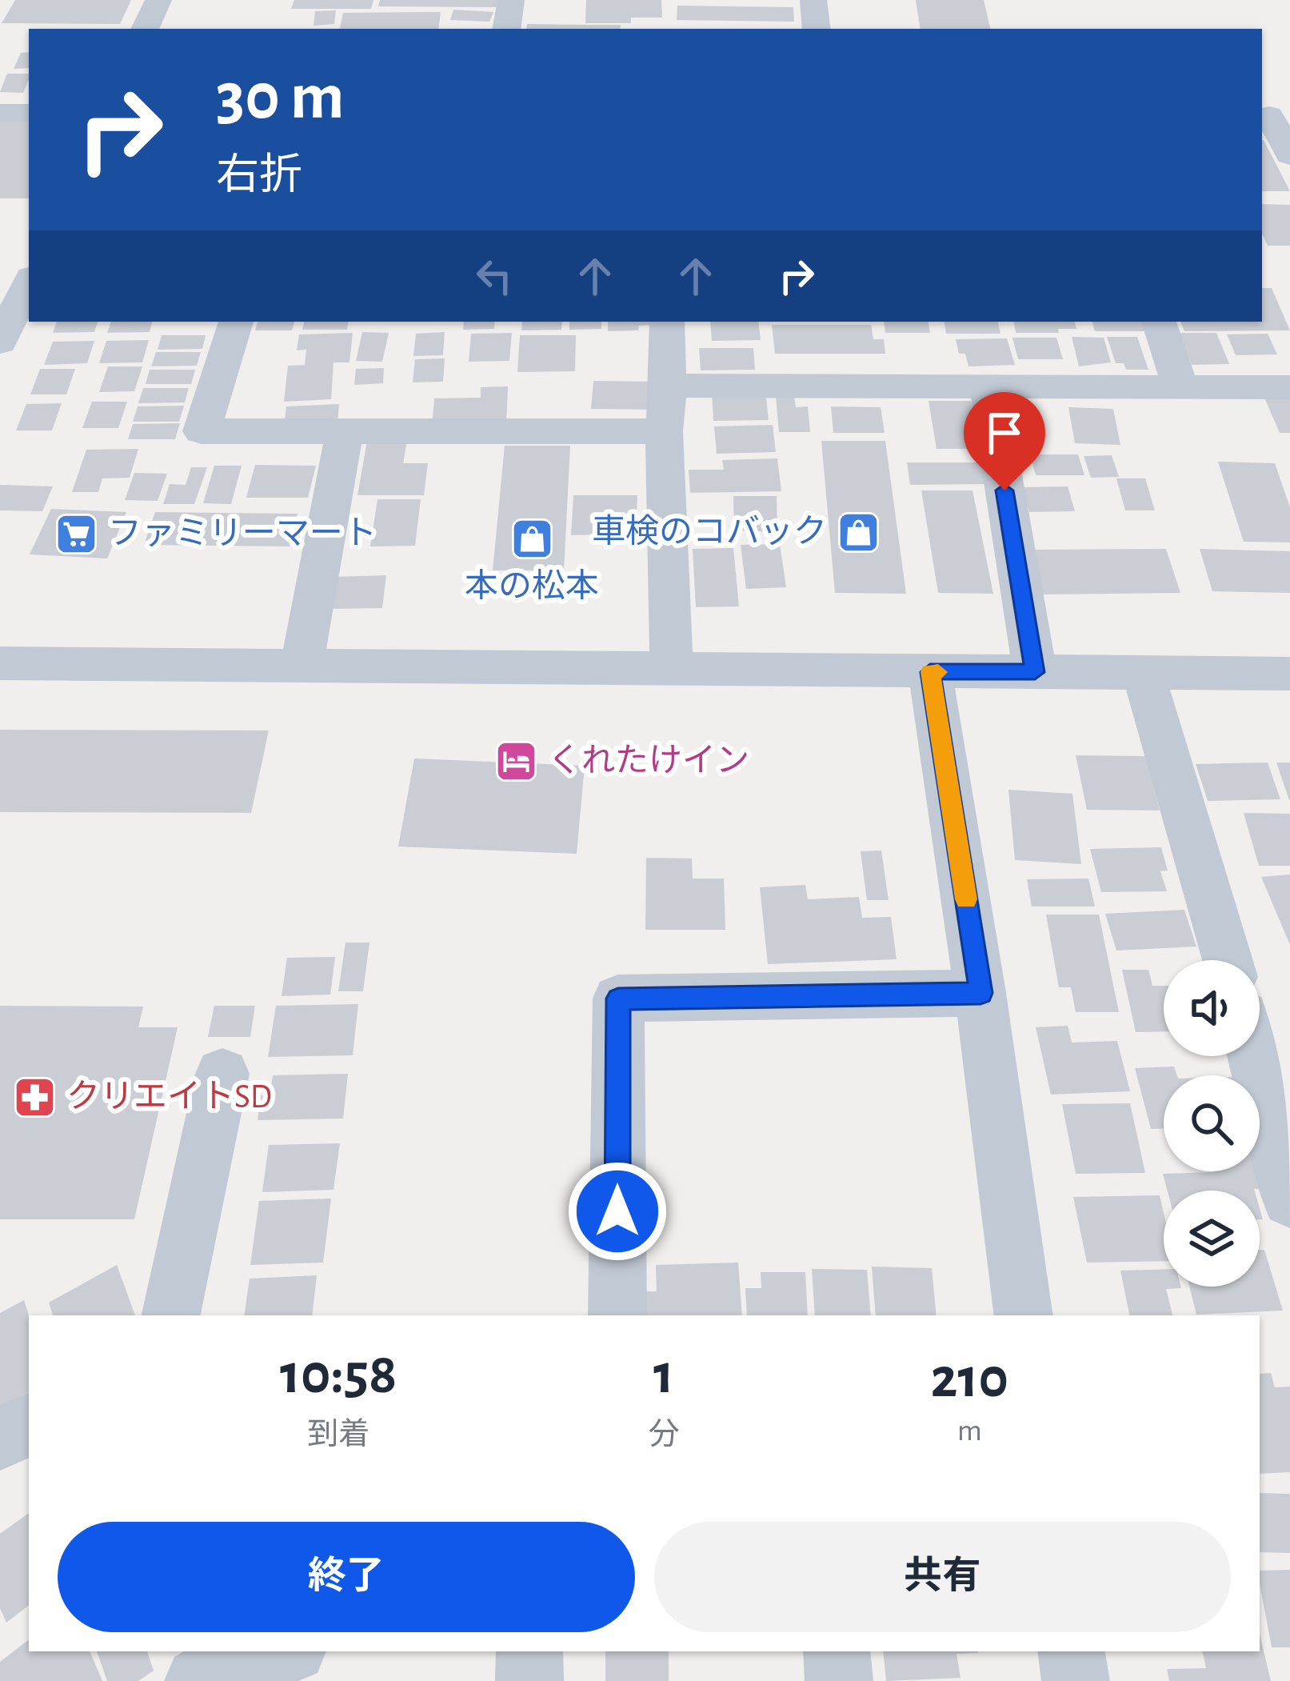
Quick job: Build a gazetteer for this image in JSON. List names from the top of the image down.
{
  "places": {
    "shop": ["車検のコバック", "本の松本"],
    "supermarket": ["ファミリーマート"],
    "hotel": ["くれたけイン"],
    "pharmacy": ["クリエイトSD"]
  },
  "page": {
    "turn": ["30 m", "右折"],
    "eta": [
      "10:58",
      "到着",
      "1",
      "分",
      "210",
      "m"
    ],
    "buttons": ["終了", "共有"]
  }
}
